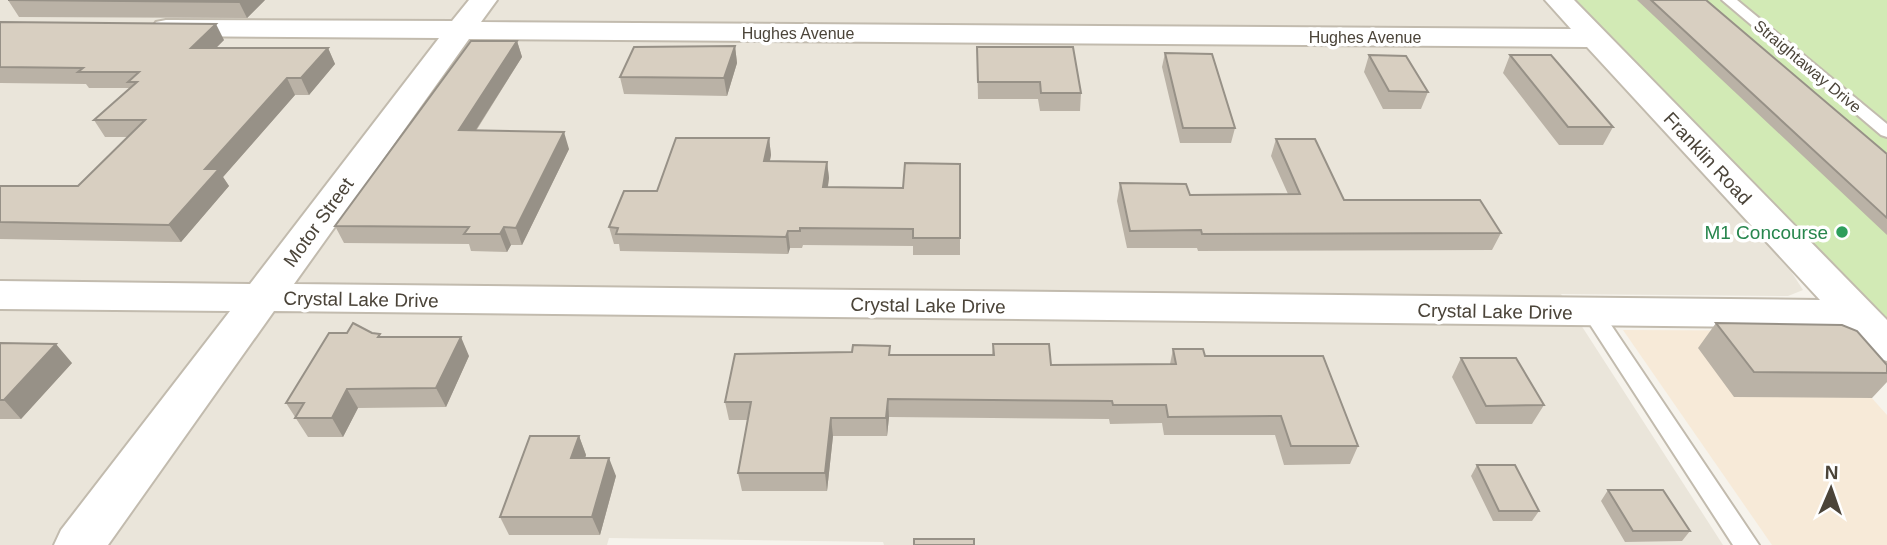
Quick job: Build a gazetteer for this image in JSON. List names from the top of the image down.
{
  "streets": {
    "street": [
      "Hughes Avenue",
      "Franklin Road",
      "Motor Street",
      "Crystal Lake Drive"
    ],
    "lane": ["Straightaway Drive"]
  },
  "crossings": [
    ["Hughes Avenue", "Franklin Road"],
    ["Hughes Avenue", "Motor Street"],
    ["Franklin Road", "Crystal Lake Drive"],
    ["Motor Street", "Crystal Lake Drive"]
  ],
  "places": ["M1 Concourse"],
  "north": "top"
}
